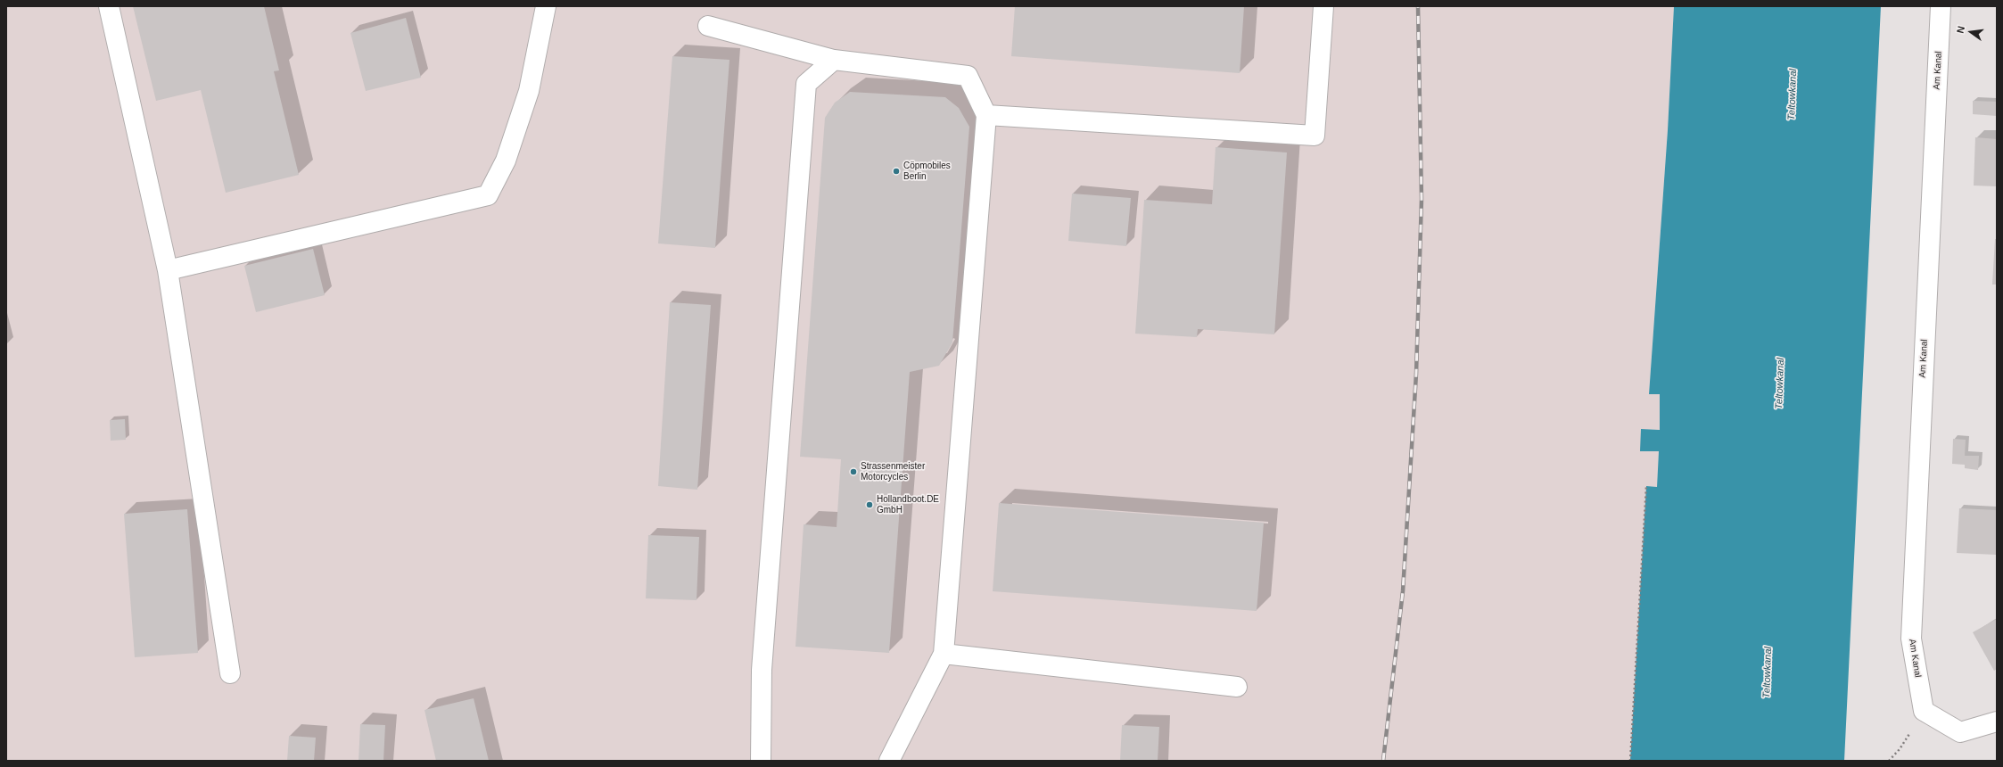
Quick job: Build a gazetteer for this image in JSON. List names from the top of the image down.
{
  "streets": {
    "street": ["Am Kanal"]
  },
  "water": ["Teltowkanal"],
  "places": ["Cöpmobiles Berlin", "Strassenmeister Motorcycles", "Hollandboot.DE GmbH"],
  "north": "left"
}
